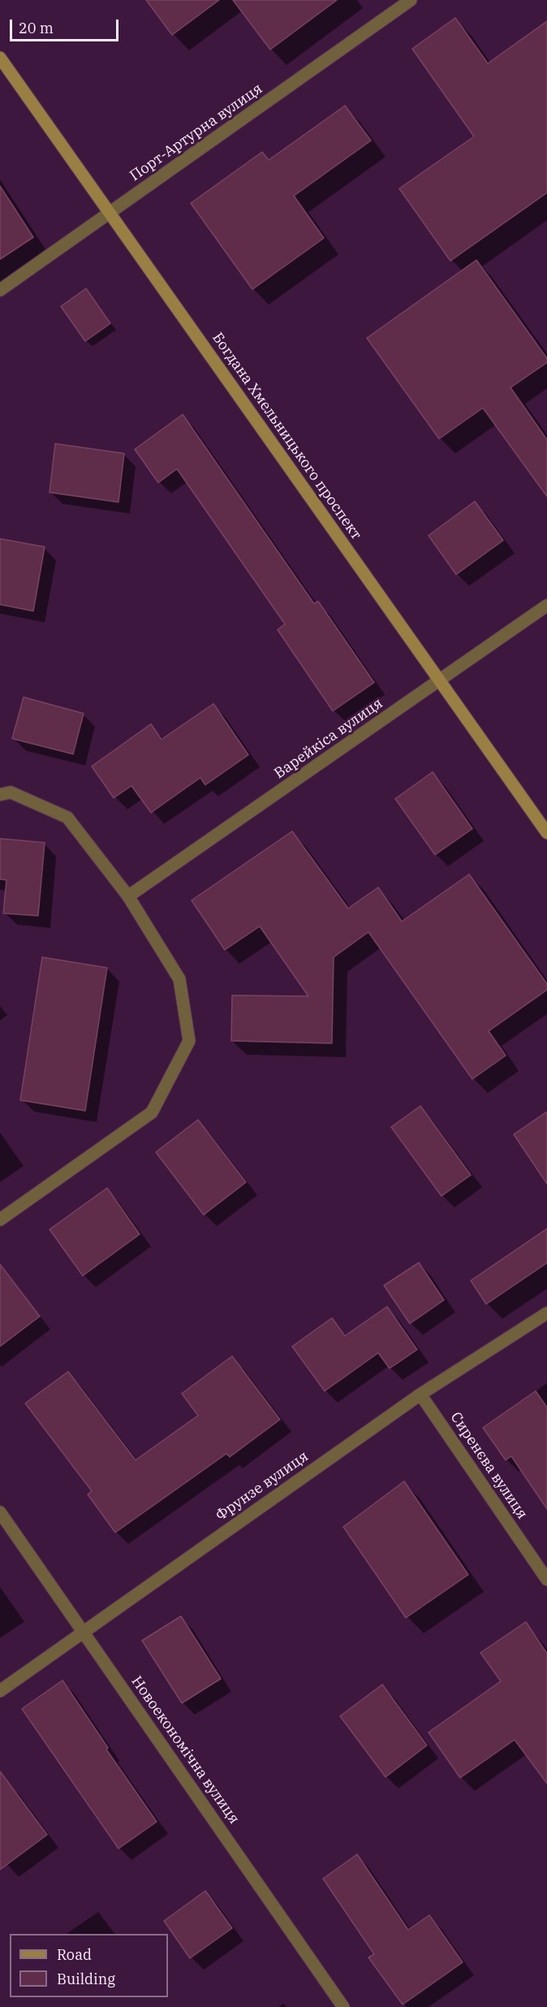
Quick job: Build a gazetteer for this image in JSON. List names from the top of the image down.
{
  "streets": {
    "main road": ["Богдана Хмельницького проспект"],
    "street": [
      "Порт-Артурна вулиця",
      "Варейкіса вулиця",
      "Сиренєва вулиця",
      "Фрунзе вулиця",
      "Новоекономічна вулиця"
    ]
  },
  "crossings": [
    ["Порт-Артурна вулиця", "Богдана Хмельницького проспект"],
    ["Богдана Хмельницького проспект", "Варейкіса вулиця"],
    ["Сиренєва вулиця", "Фрунзе вулиця"],
    ["Фрунзе вулиця", "Новоекономічна вулиця"]
  ],
  "legend": ["Road", "Building"],
  "scale_bar": "20 m"
}
